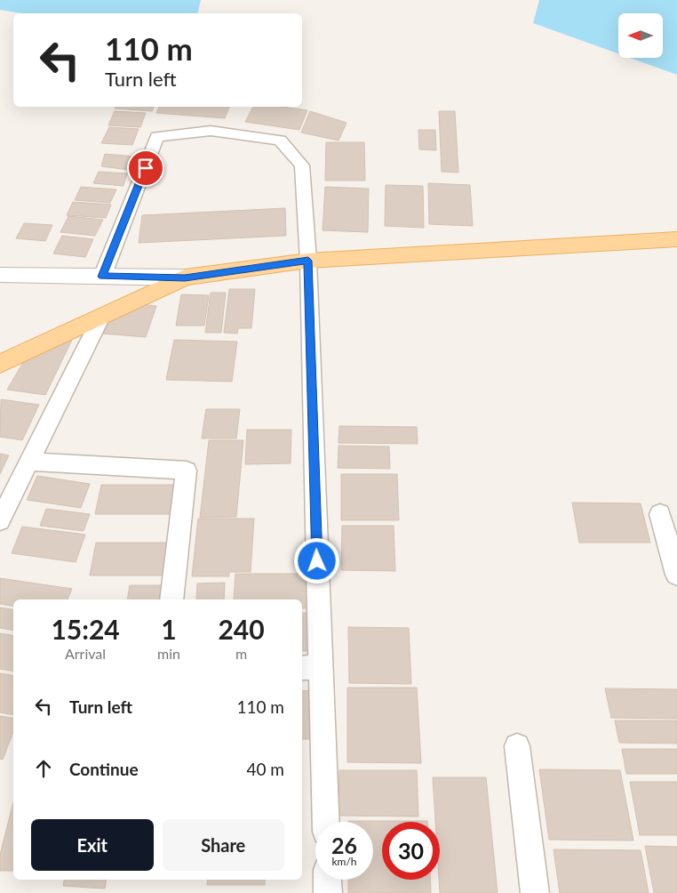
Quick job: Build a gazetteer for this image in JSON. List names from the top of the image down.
{
  "north": "left",
  "page": {
    "turn": ["110 m", "Turn left"],
    "eta": [
      "15:24",
      "Arrival",
      "1",
      "min",
      "240",
      "m"
    ],
    "list": [
      {
        "name": "Turn left",
        "value": "110 m"
      },
      {
        "name": "Continue",
        "value": "40 m"
      }
    ],
    "buttons": ["Exit", "Share"],
    "speed": "26 km/h",
    "limit": "30"
  }
}
